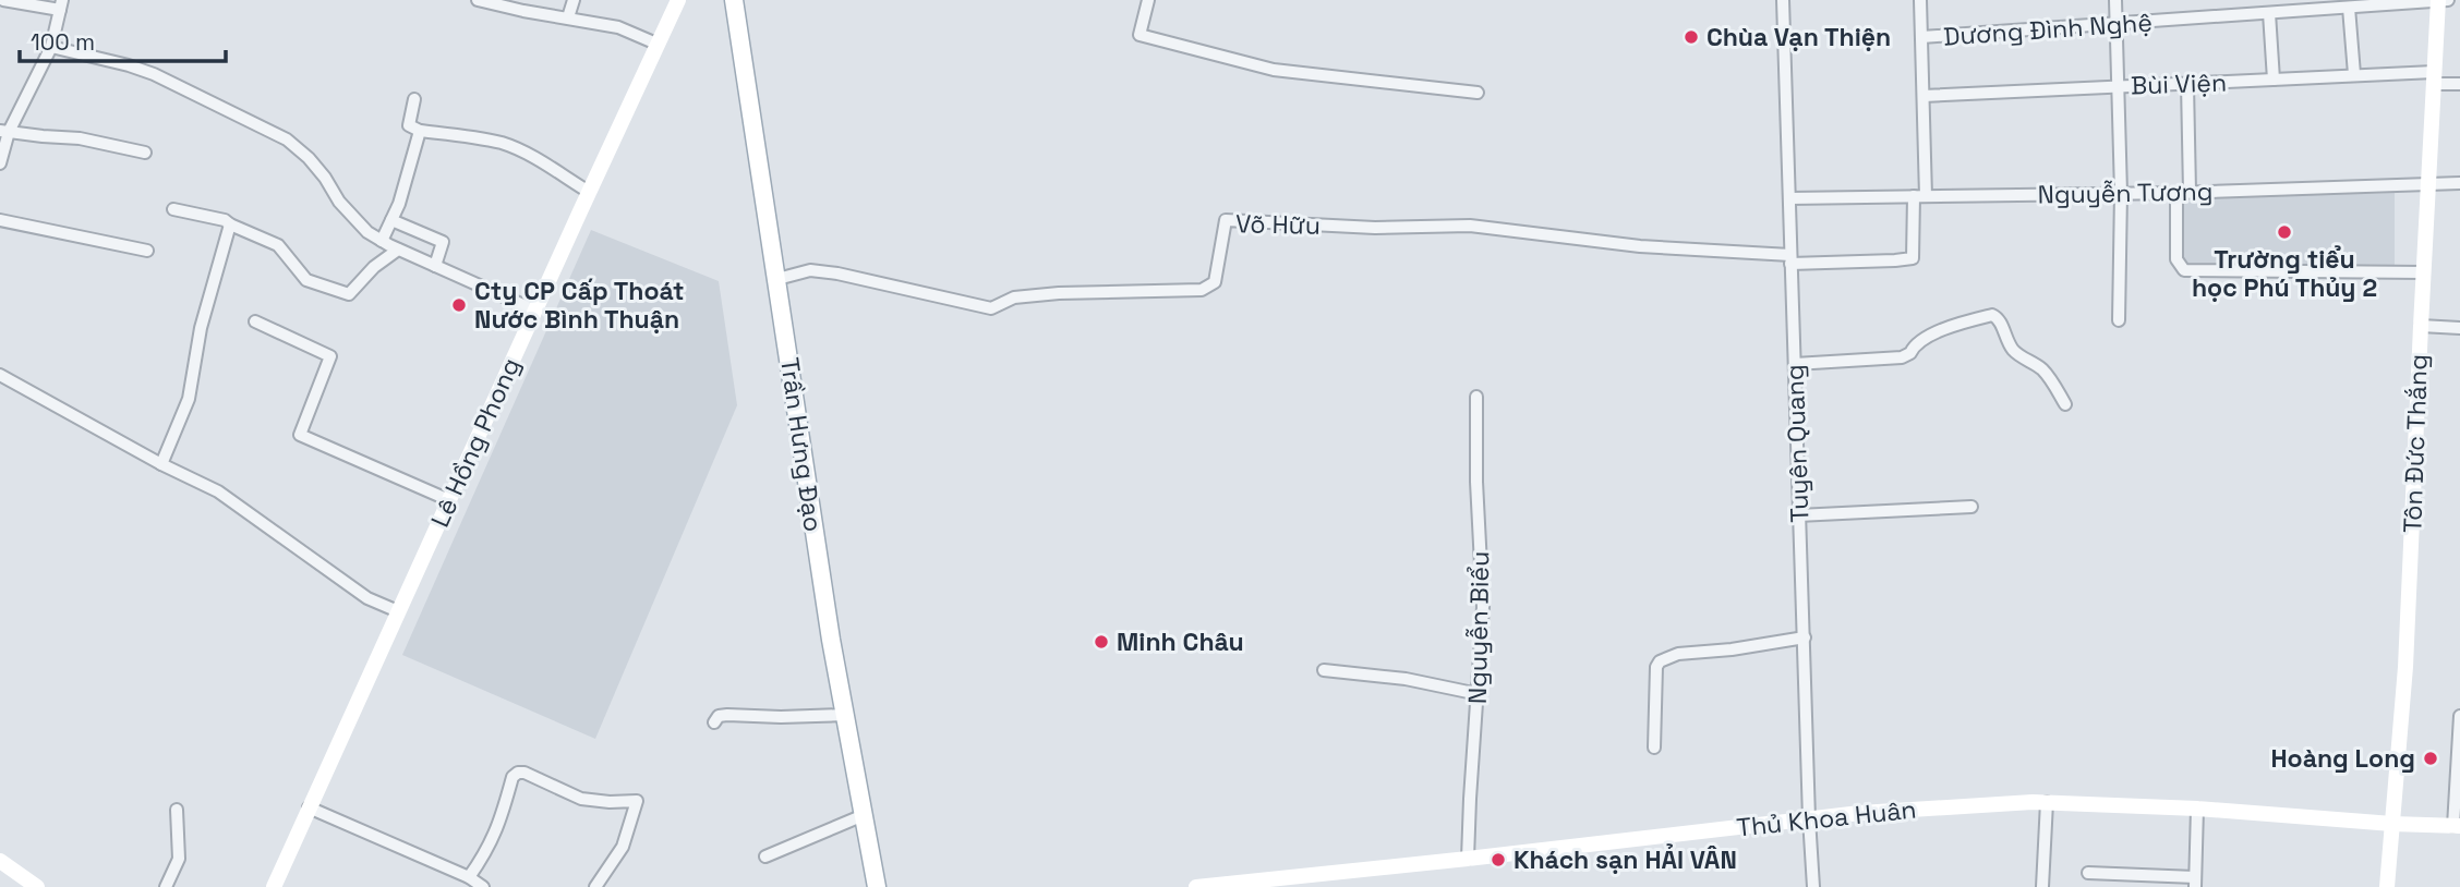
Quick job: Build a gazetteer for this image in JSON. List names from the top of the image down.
{
  "streets": {
    "main road": [
      "Lê Hồng Phong",
      "Tôn Đức Thắng",
      "Trần Hưng Đạo",
      "Thủ Khoa Huân"
    ],
    "street": [
      "Dương Đình Nghệ",
      "Bùi Viện",
      "Nguyễn Tương",
      "Võ Hữu",
      "Tuyên Quang",
      "Nguyễn Biểu"
    ]
  },
  "crossings": [
    ["Dương Đình Nghệ", "Tôn Đức Thắng"],
    ["Bùi Viện", "Tôn Đức Thắng"],
    ["Nguyễn Tương", "Tuyên Quang"],
    ["Nguyễn Tương", "Tôn Đức Thắng"],
    ["Võ Hữu", "Tuyên Quang"],
    ["Võ Hữu", "Trần Hưng Đạo"],
    ["Tuyên Quang", "Thủ Khoa Huân"],
    ["Tôn Đức Thắng", "Thủ Khoa Huân"],
    ["Nguyễn Biểu", "Thủ Khoa Huân"]
  ],
  "places": [
    "Chùa Vạn Thiện",
    "Trường tiểu học Phú Thủy 2",
    "Cty CP Cấp Thoát Nước Bình Thuận",
    "Minh Châu",
    "Hoàng Long",
    "Khách sạn HẢI VÂN"
  ],
  "scale_bar": "100 m"
}
